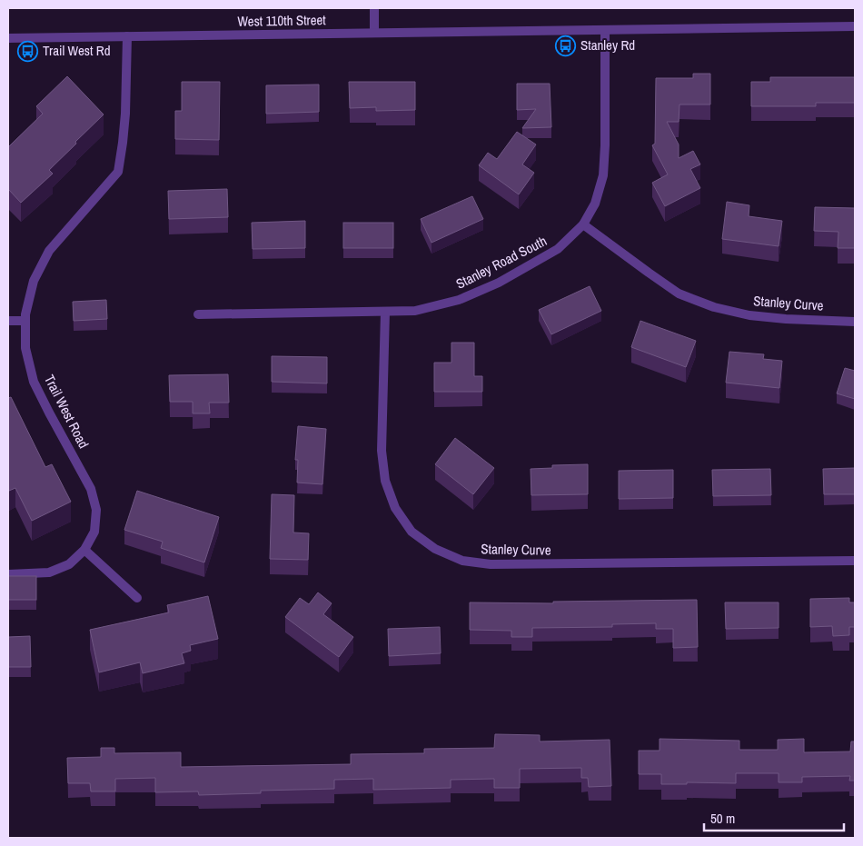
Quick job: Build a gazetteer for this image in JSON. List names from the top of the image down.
{
  "streets": {
    "street": [
      "West 110th Street",
      "Stanley Road South",
      "Stanley Curve",
      "Trail West Road"
    ]
  },
  "crossings": [
    ["West 110th Street", "Stanley Road South"],
    ["West 110th Street", "Trail West Road"],
    ["Stanley Road South", "Stanley Curve"]
  ],
  "places": {
    "bus stop": ["Stanley Rd", "Trail West Rd"]
  },
  "scale_bar": "50 m"
}
